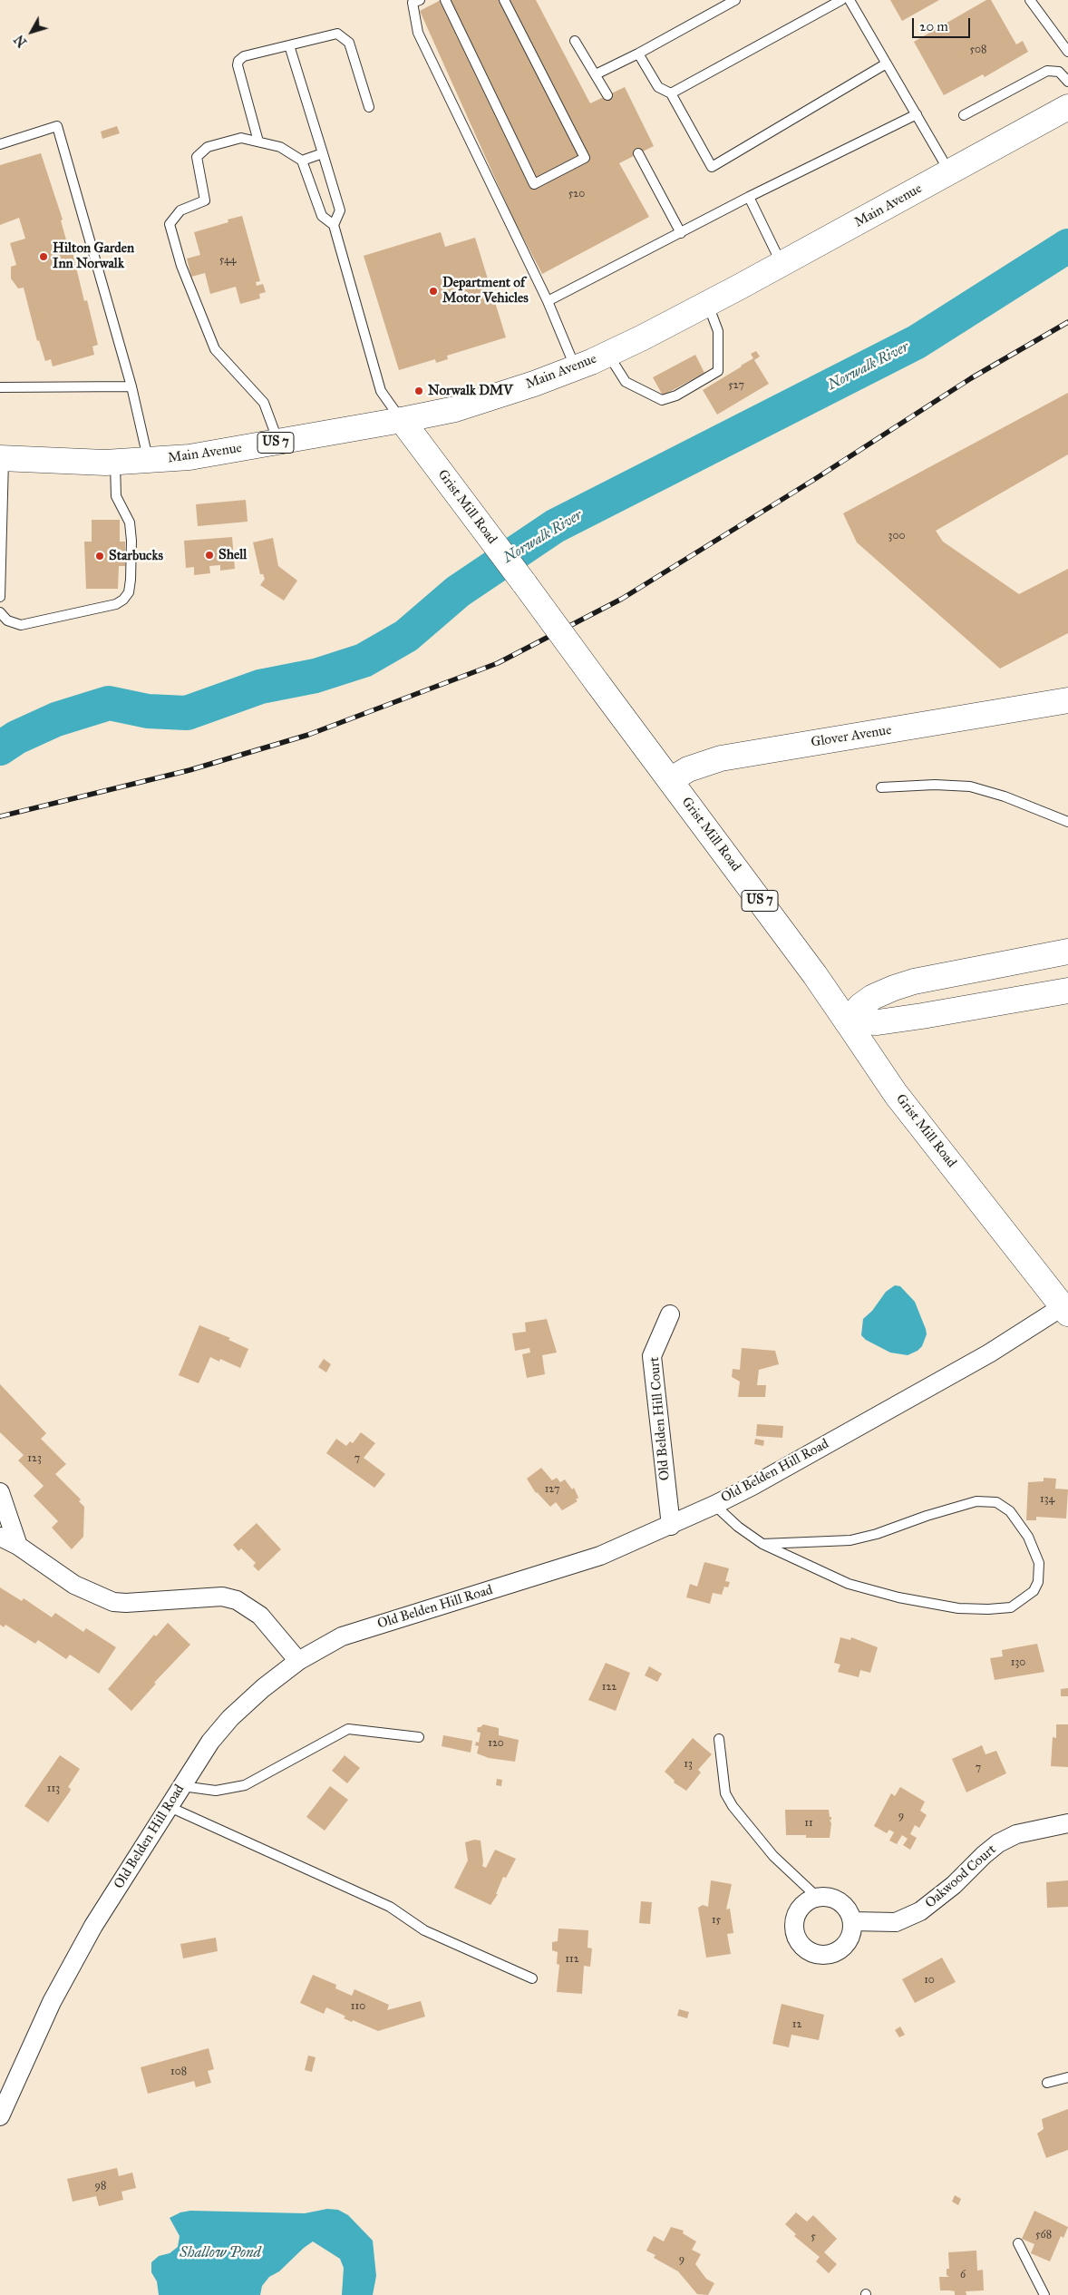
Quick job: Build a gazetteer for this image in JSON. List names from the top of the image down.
{
  "streets": {
    "main road": [
      "Main Avenue",
      "US 7",
      "Grist Mill Road",
      "Glover Avenue"
    ],
    "street": ["Old Belden Hill Court", "Old Belden Hill Road", "Oakwood Court"]
  },
  "crossings": [
    ["Main Avenue", "Grist Mill Road"],
    ["Grist Mill Road", "Glover Avenue"],
    ["Grist Mill Road", "Old Belden Hill Road"],
    ["Old Belden Hill Court", "Old Belden Hill Road"]
  ],
  "water": ["Norwalk River", "Shallow Pond"],
  "places": [
    "Hilton Garden Inn Norwalk",
    "Department of Motor Vehicles",
    "Norwalk DMV",
    "Shell",
    "Starbucks"
  ],
  "house_numbers": [
    "508",
    "520",
    "544",
    "527",
    "300",
    "123",
    "7",
    "127",
    "134",
    "130",
    "122",
    "120",
    "13",
    "7",
    "113",
    "9",
    "11",
    "15",
    "112",
    "10",
    "110",
    "12",
    "108",
    "98",
    "568",
    "5",
    "9",
    "6"
  ],
  "scale_bar": "20 m",
  "north": "bottom left"
}
